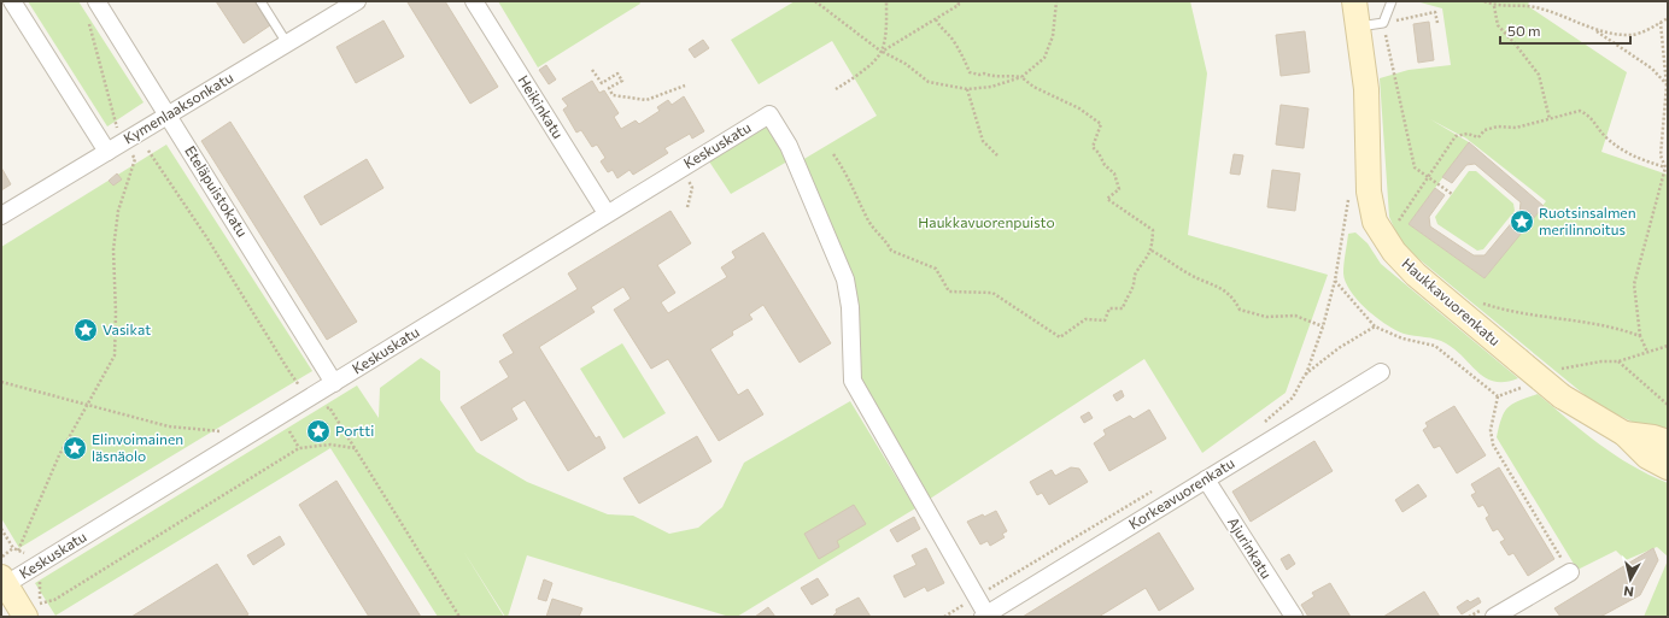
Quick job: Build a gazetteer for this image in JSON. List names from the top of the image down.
{
  "streets": {
    "main road": ["Haukkavuorenkatu"],
    "street": [
      "Heikinkatu",
      "Kymenlaaksonkatu",
      "Keskuskatu",
      "Eteläpuistokatu",
      "Korkeavuorenkatu",
      "Ajurinkatu"
    ]
  },
  "crossings": [
    ["Heikinkatu", "Keskuskatu"],
    ["Kymenlaaksonkatu", "Eteläpuistokatu"],
    ["Keskuskatu", "Eteläpuistokatu"],
    ["Korkeavuorenkatu", "Ajurinkatu"]
  ],
  "parks": ["Haukkavuorenpuisto"],
  "places": {
    "place": [
      "Ruotsinsalmen merilinnoitus",
      "Vasikat",
      "Portti",
      "Elinvoimainen läsnäolo"
    ]
  },
  "scale_bar": "50 m",
  "north": "bottom"
}
